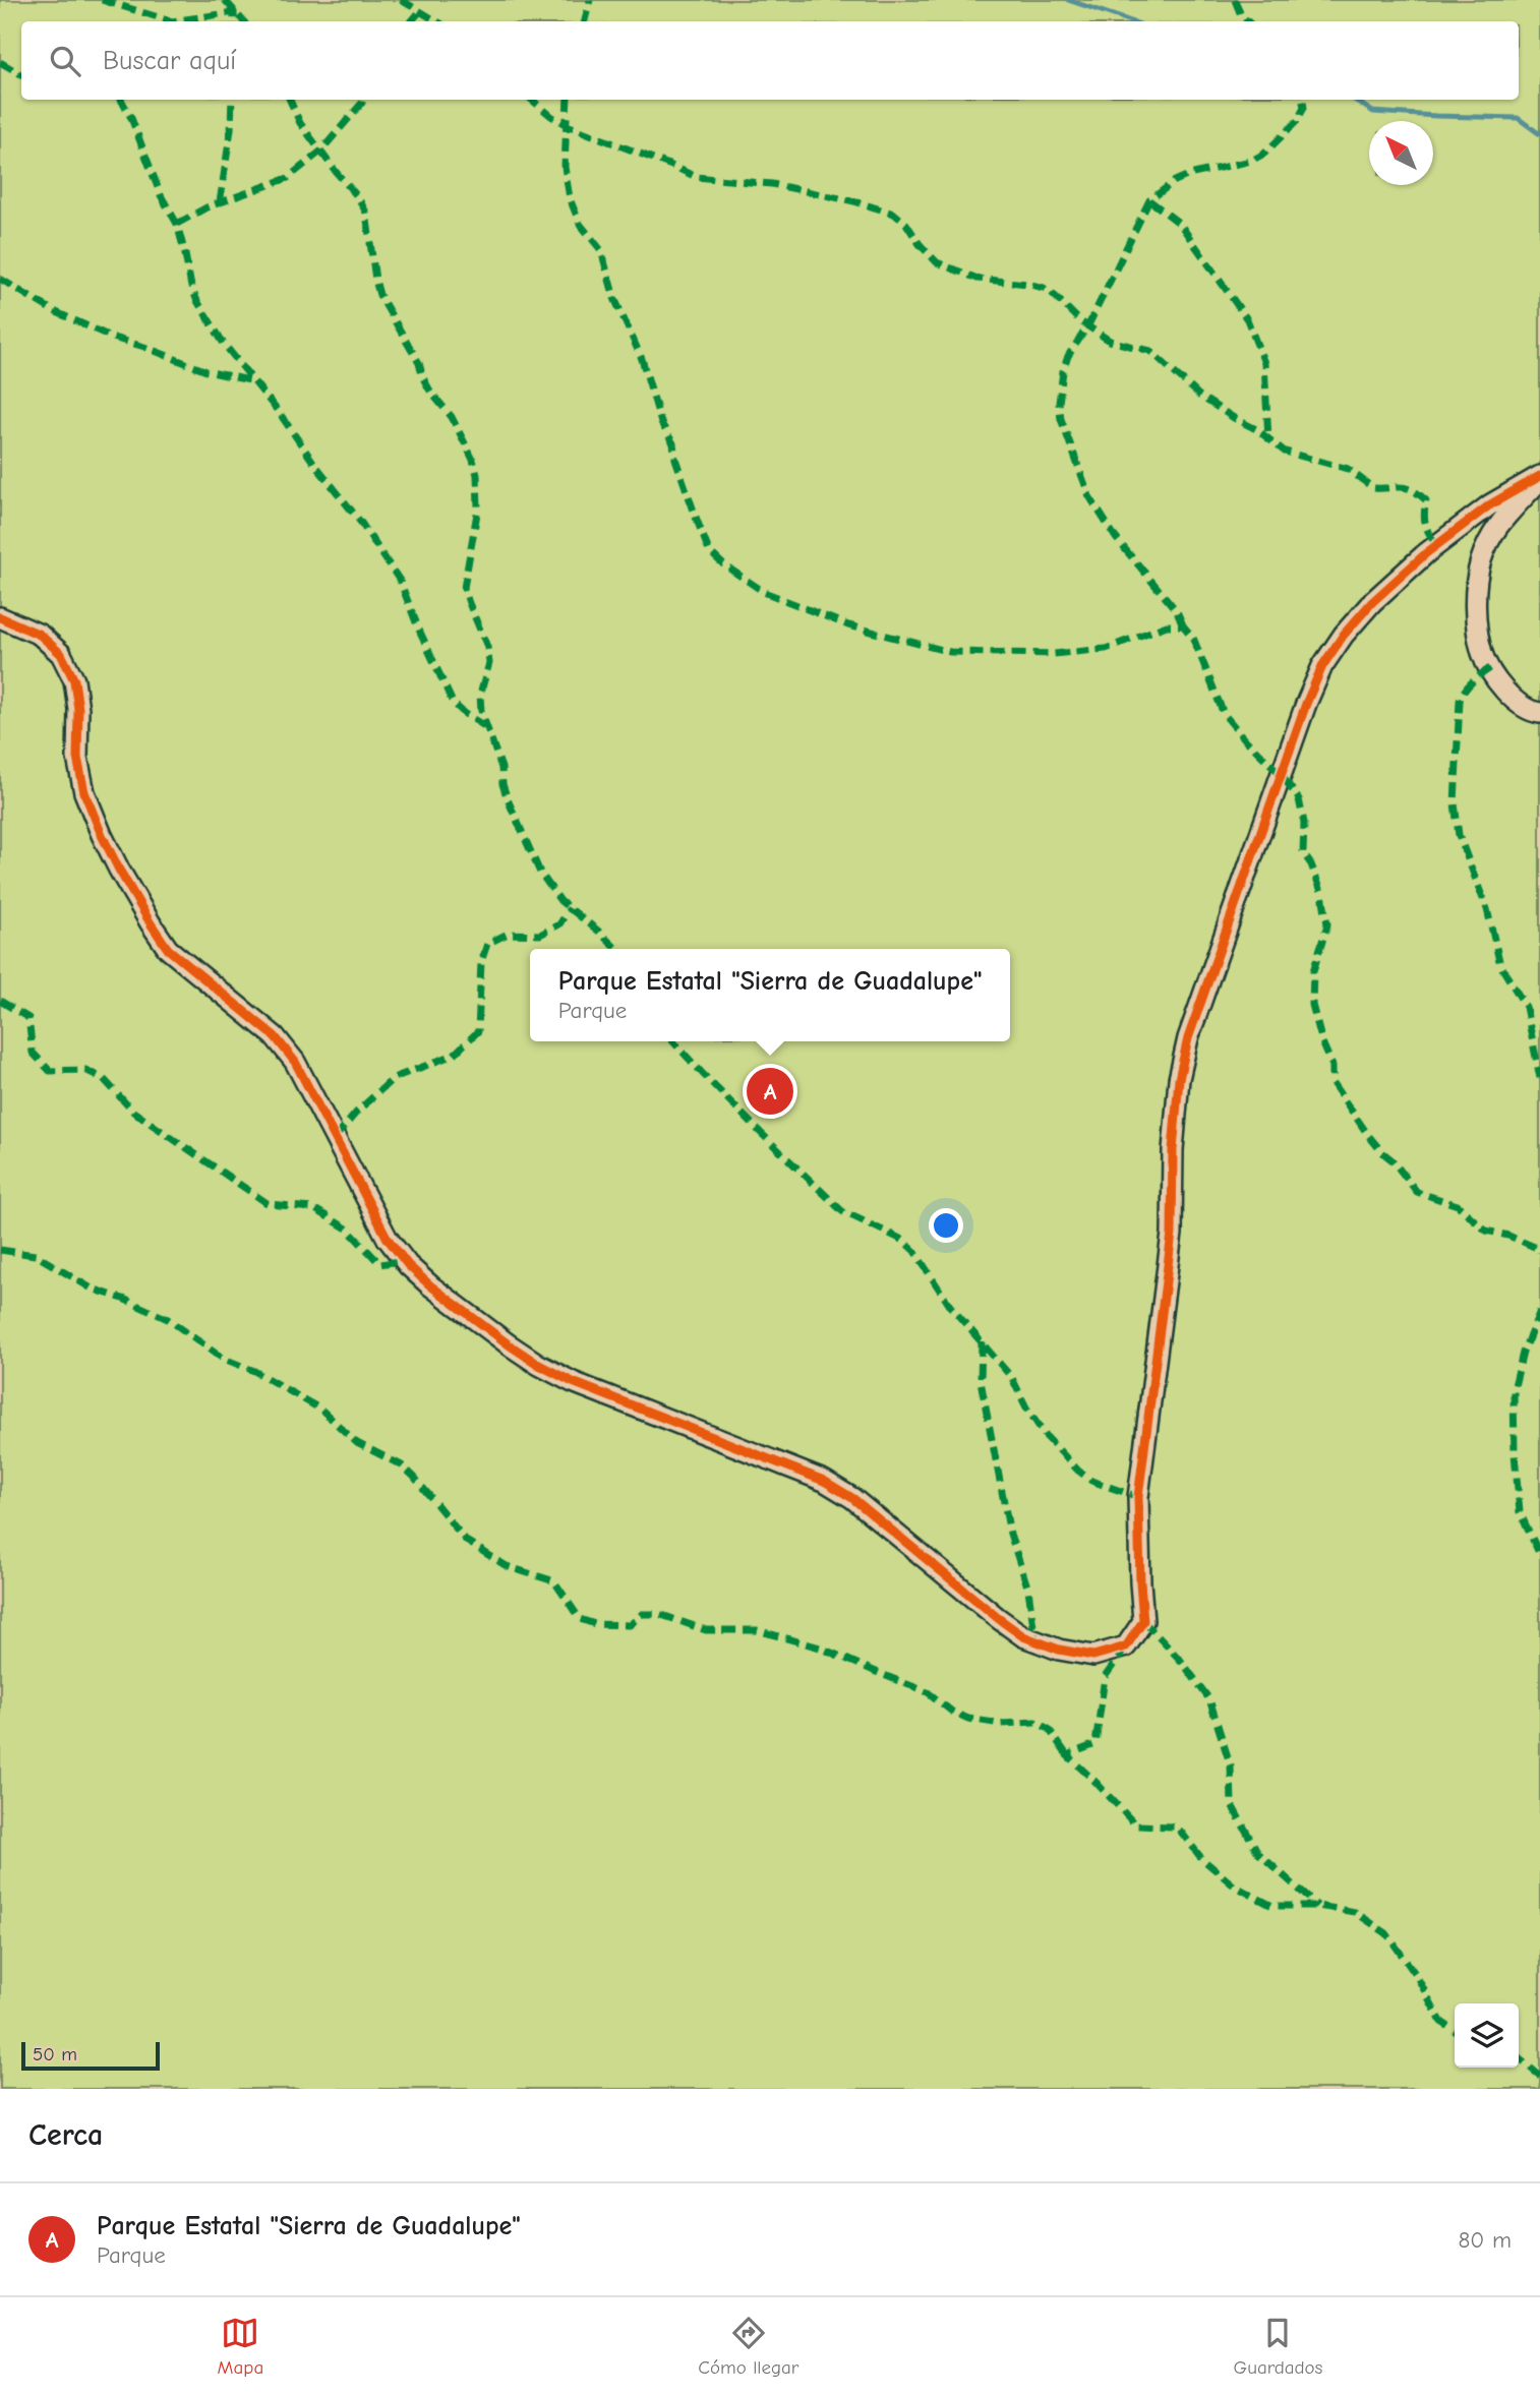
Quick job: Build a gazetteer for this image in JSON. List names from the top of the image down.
{
  "scale_bar": "50 m",
  "north": "top left",
  "page": {
    "search": "Buscar aquí",
    "popup": ["Parque Estatal \"Sierra de Guadalupe\"", "Parque"],
    "pins": "A",
    "scale": "50 m",
    "heading": "Cerca",
    "list": [
      {
        "mark": "A",
        "name": "Parque Estatal \"Sierra de Guadalupe\"",
        "note": "Parque",
        "value": "80 m"
      }
    ],
    "nav": ["Mapa", "Cómo llegar", "Guardados"]
  }
}
